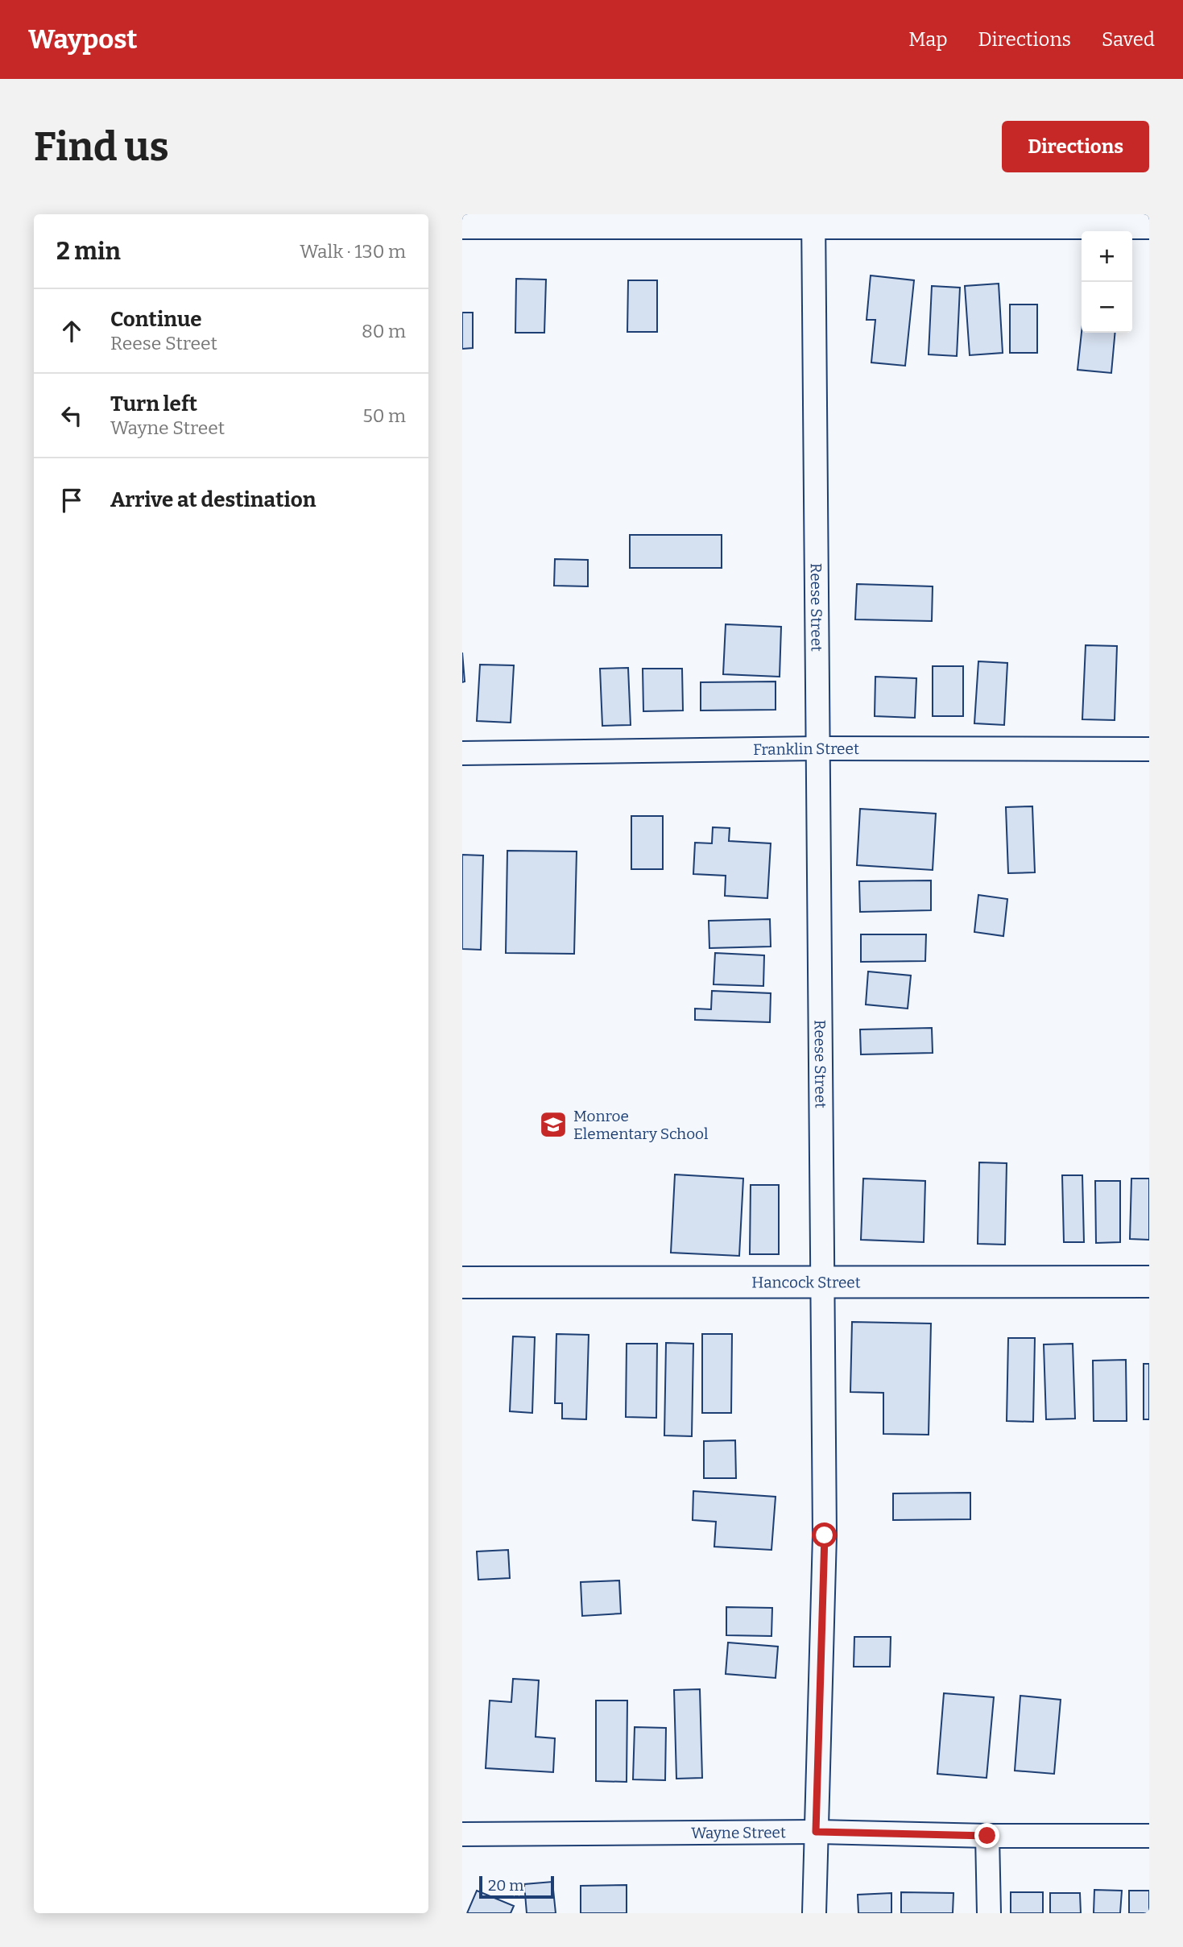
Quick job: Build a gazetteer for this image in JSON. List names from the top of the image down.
{
  "streets": {
    "main road": ["Hancock Street"],
    "street": ["Reese Street", "Franklin Street", "Wayne Street"]
  },
  "crossings": [
    ["Reese Street", "Franklin Street"],
    ["Reese Street", "Hancock Street"],
    ["Reese Street", "Wayne Street"]
  ],
  "places": {
    "school or university": ["Monroe Elementary School"]
  },
  "scale_bar": "20 m",
  "page": {
    "header": "Waypost",
    "nav": ["Map", "Directions", "Saved"],
    "buttons": "Directions",
    "title": "Find us",
    "heading": ["2 min", "Walk · 130 m"],
    "map_buttons": ["+", "−"],
    "list": [
      ["Continue", "Reese Street", "80 m"],
      ["Turn left", "Wayne Street", "50 m"],
      "Arrive at destination"
    ],
    "scale": "20 m"
  }
}
